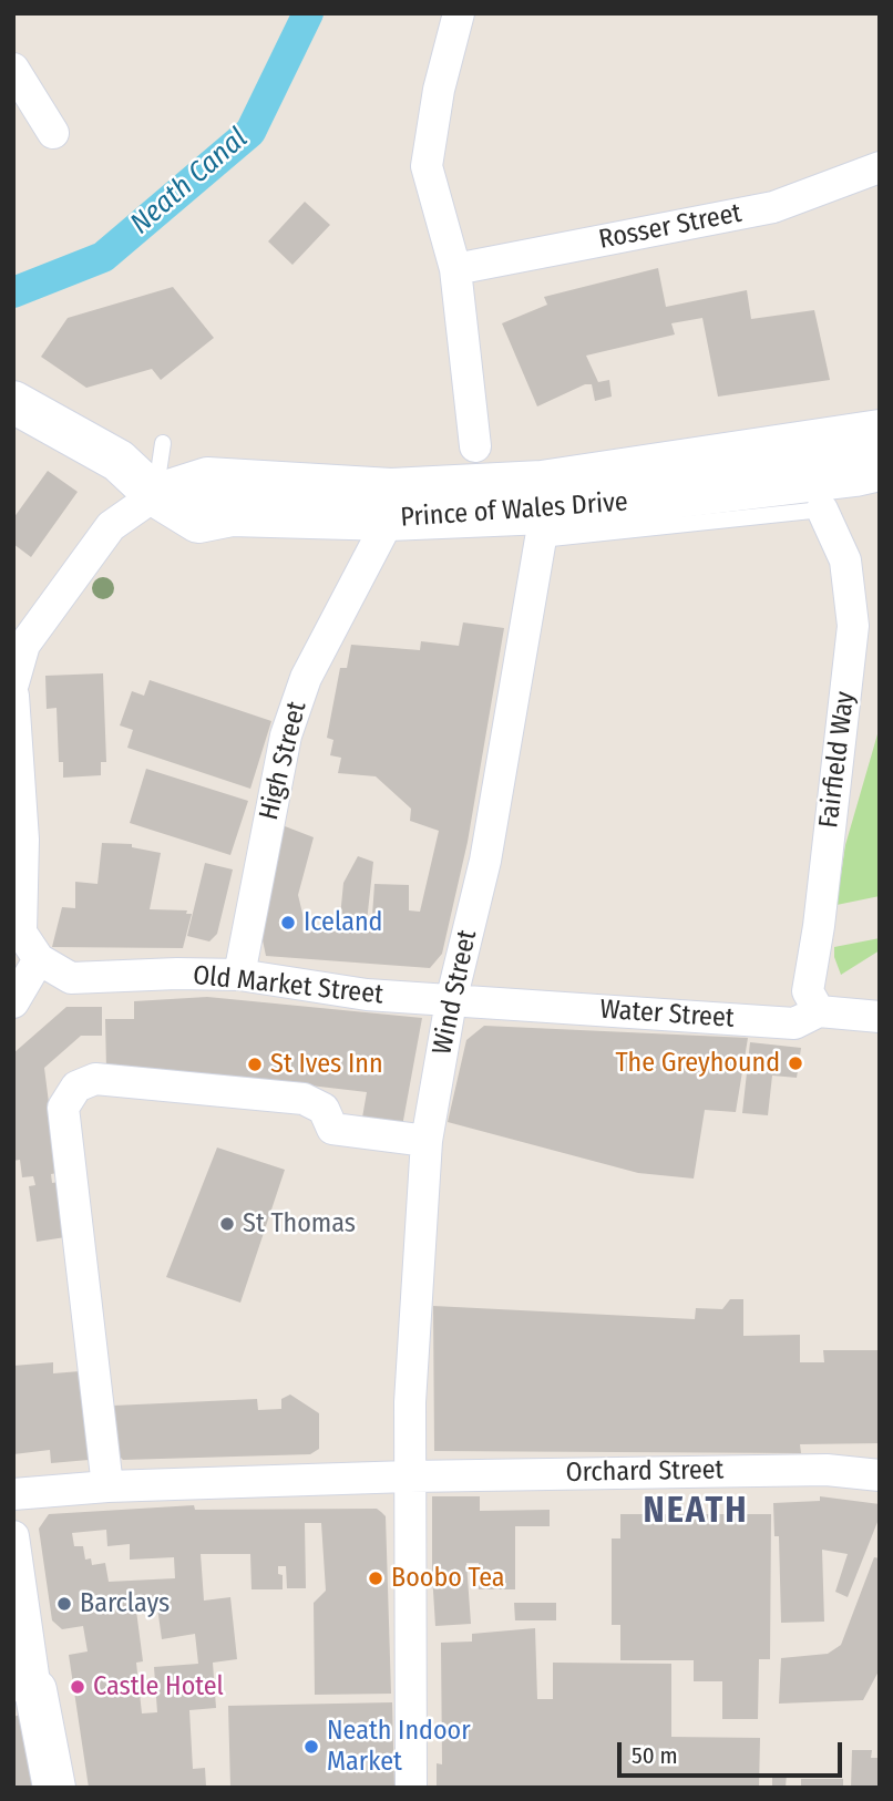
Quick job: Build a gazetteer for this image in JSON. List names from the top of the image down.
{
  "streets": {
    "main road": ["Prince of Wales Drive"],
    "street": [
      "Rosser Street",
      "Fairfield Way",
      "High Street",
      "Old Market Street",
      "Wind Street",
      "Water Street",
      "Orchard Street"
    ]
  },
  "crossings": [
    ["Prince of Wales Drive", "Fairfield Way"],
    ["Prince of Wales Drive", "High Street"],
    ["Prince of Wales Drive", "Wind Street"],
    ["Fairfield Way", "Water Street"],
    ["High Street", "Old Market Street"],
    ["Old Market Street", "Wind Street"],
    ["Old Market Street", "Water Street"],
    ["Wind Street", "Water Street"],
    ["Wind Street", "Orchard Street"]
  ],
  "districts": ["NEATH"],
  "water": ["Neath Canal"],
  "places": [
    "Iceland",
    "The Greyhound",
    "St Ives Inn",
    "St Thomas",
    "Boobo Tea",
    "Barclays",
    "Castle Hotel",
    "Neath Indoor Market"
  ],
  "scale_bar": "50 m"
}
